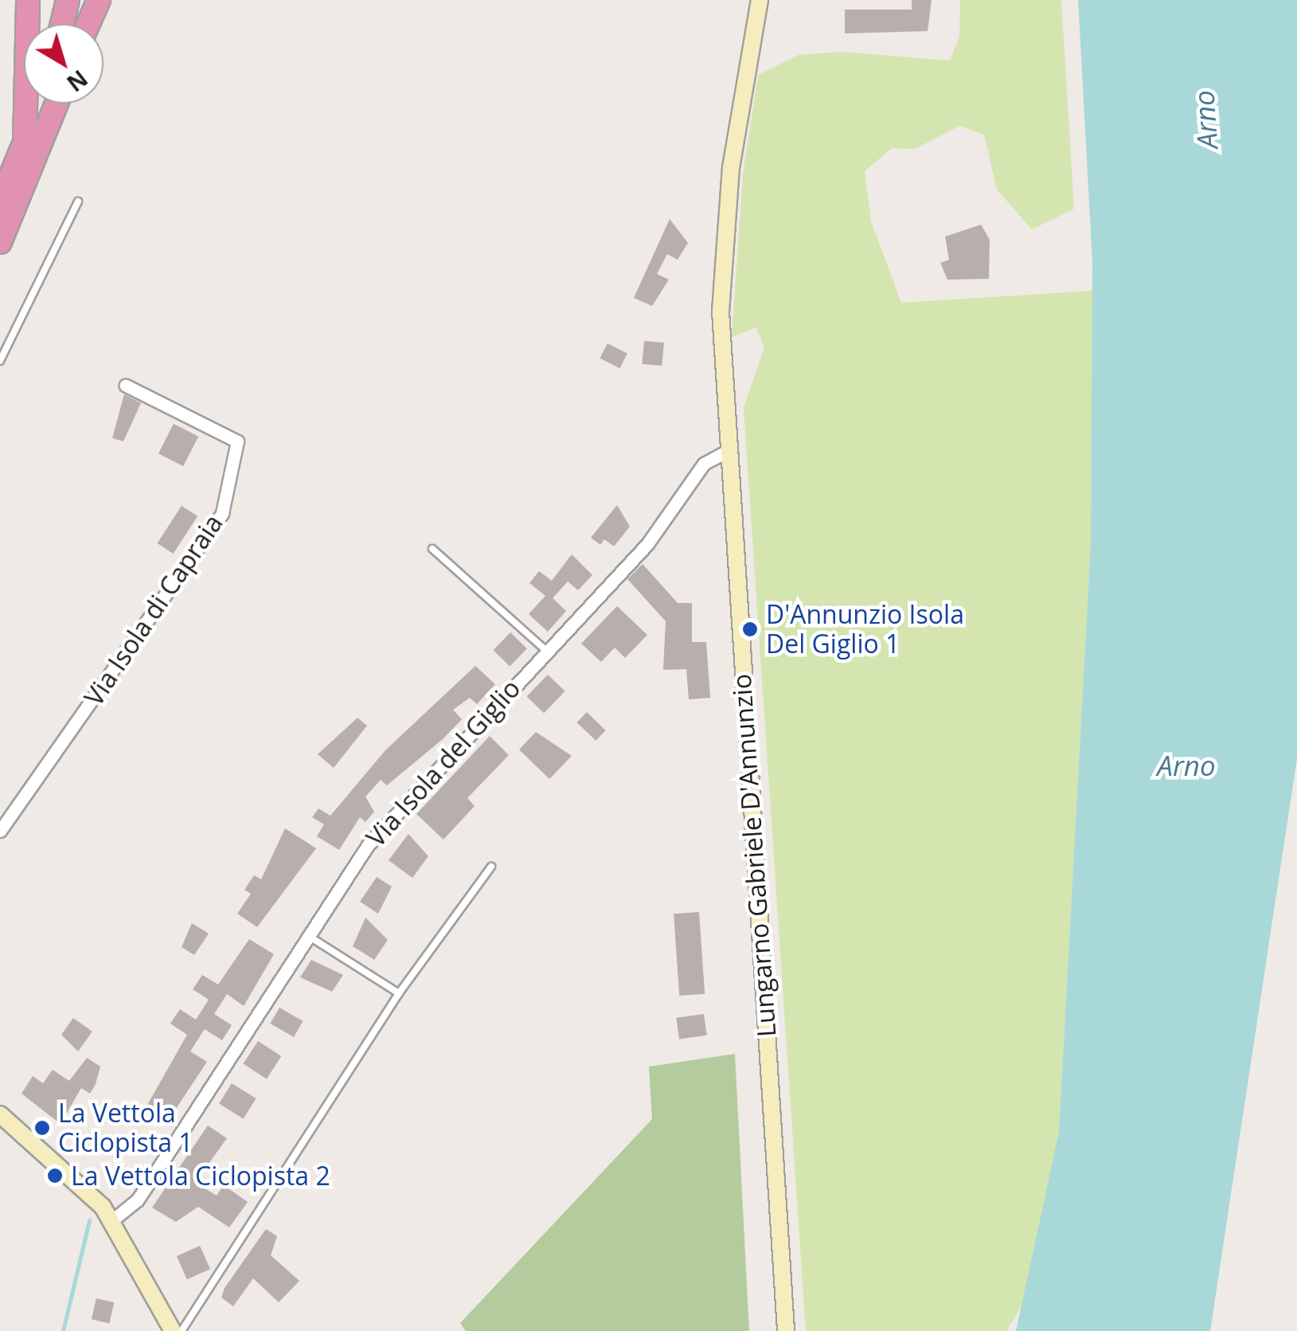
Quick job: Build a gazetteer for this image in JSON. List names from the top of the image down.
{
  "streets": {
    "main road": ["Lungarno Gabriele D'Annunzio"],
    "street": ["Via Isola di Capraia", "Via Isola del Giglio"]
  },
  "crossings": [
    ["Via Isola del Giglio", "Lungarno Gabriele D'Annunzio"]
  ],
  "water": ["Arno"],
  "places": ["D'Annunzio Isola Del Giglio 1", "La Vettola Ciclopista 1", "La Vettola Ciclopista 2"],
  "north": "bottom right"
}
